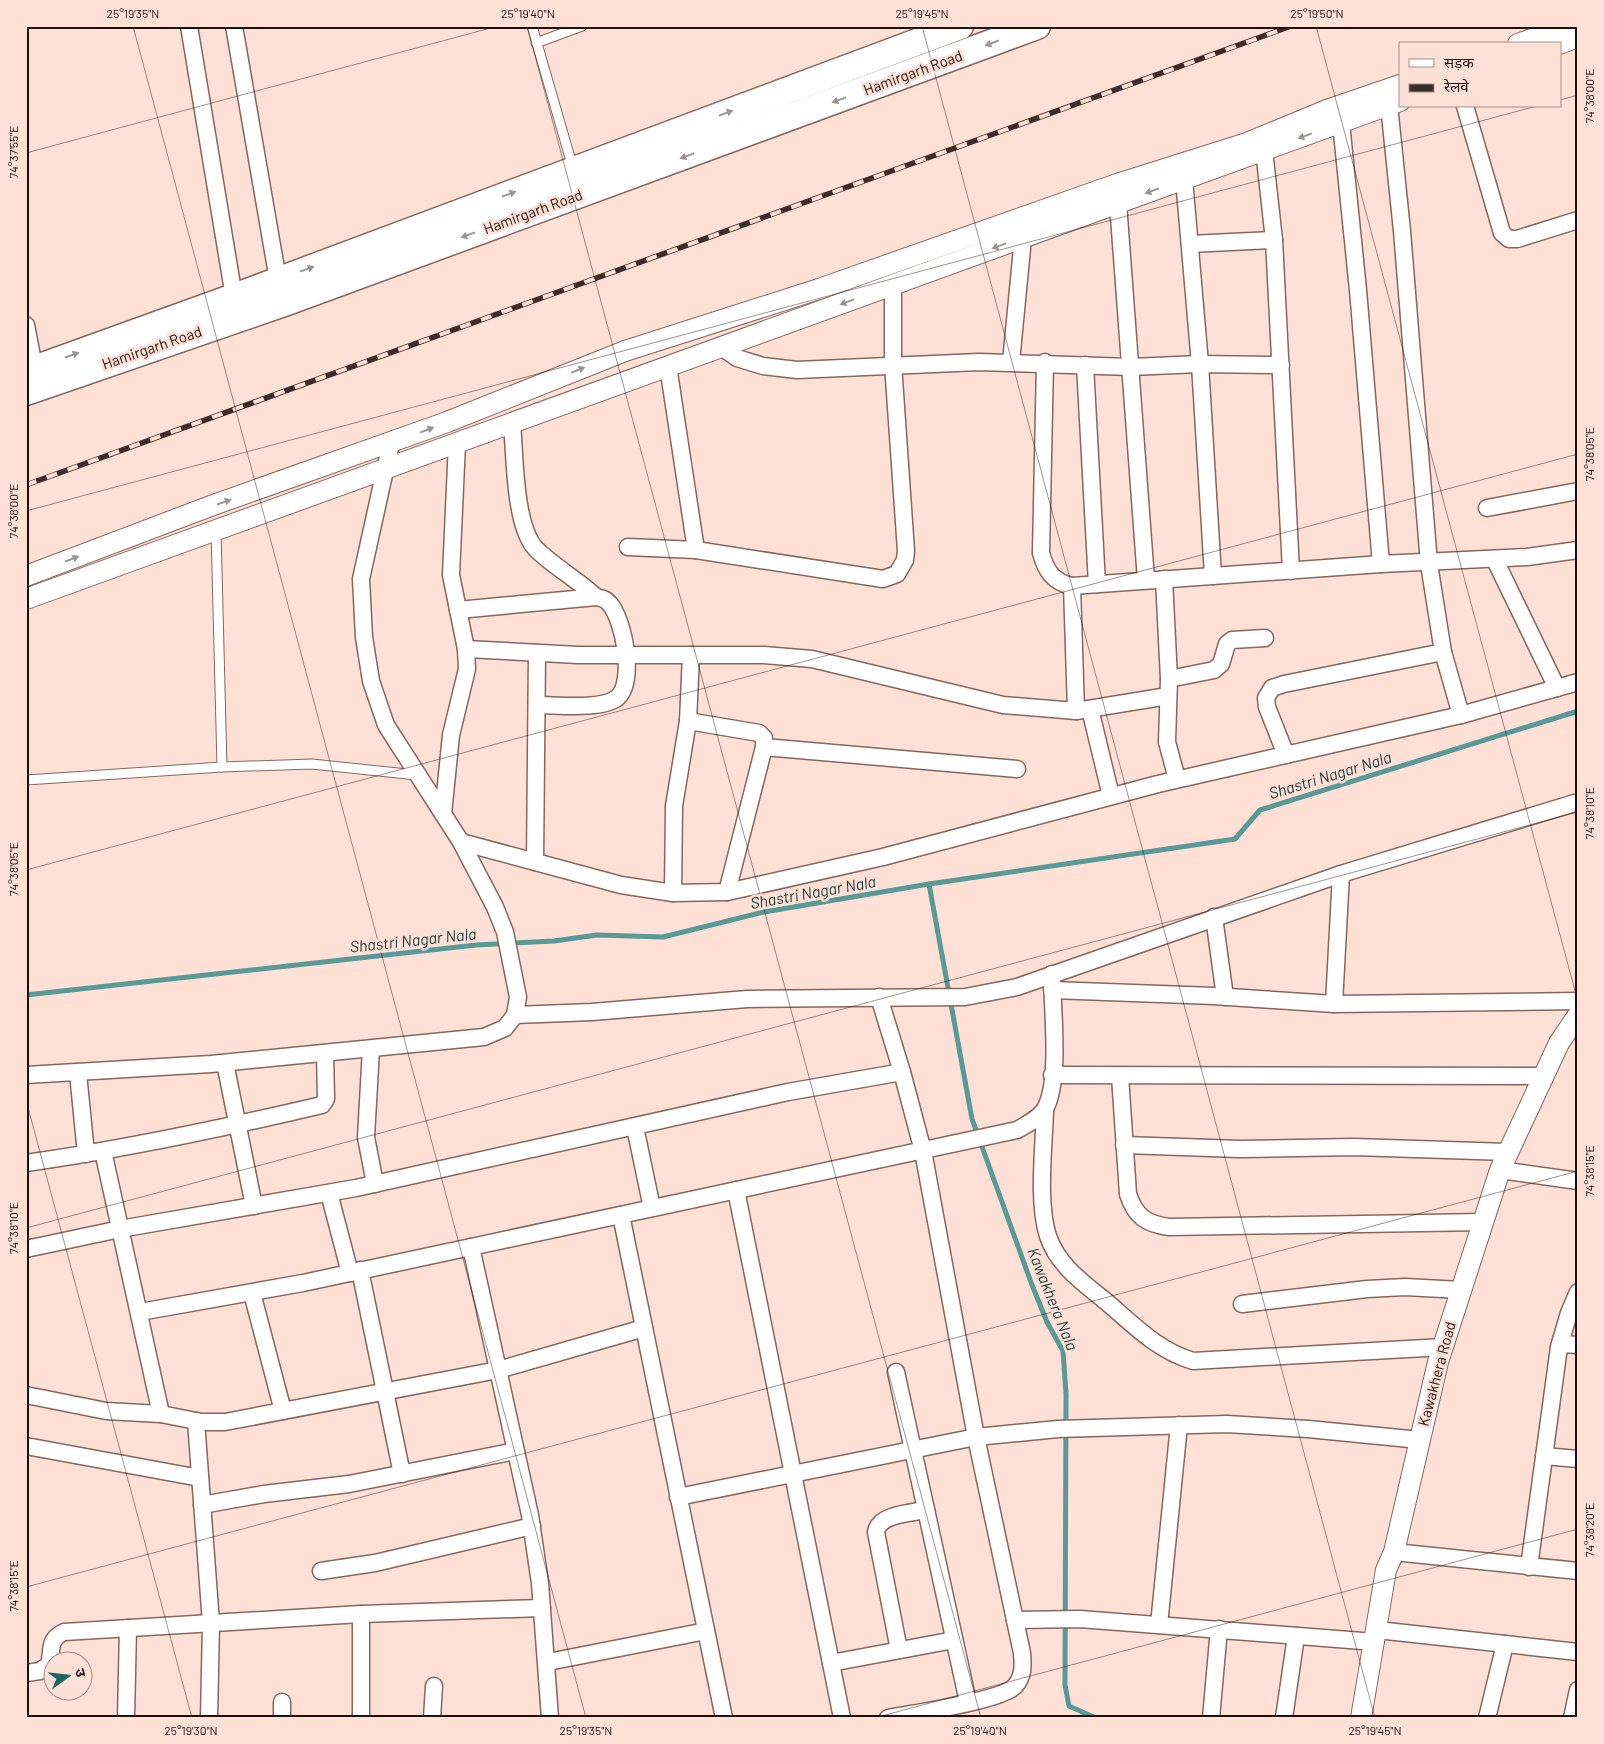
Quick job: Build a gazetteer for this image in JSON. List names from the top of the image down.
{
  "streets": {
    "main road": ["Hamirgarh Road"],
    "street": ["Kawakhera Road"]
  },
  "water": ["Shastri Nagar Nala", "Kawakhera Nala"],
  "legend": ["सड़क", "रेलवे"],
  "north": "right",
  "coordinates": [
    "25°19'35\"N",
    "25°19'40\"N",
    "25°19'45\"N",
    "25°19'50\"N",
    "74°38'00\"E",
    "74°37'55\"E",
    "74°38'05\"E",
    "74°38'10\"E",
    "74°38'15\"E",
    "74°38'20\"E",
    "25°19'30\"N"
  ]
}
